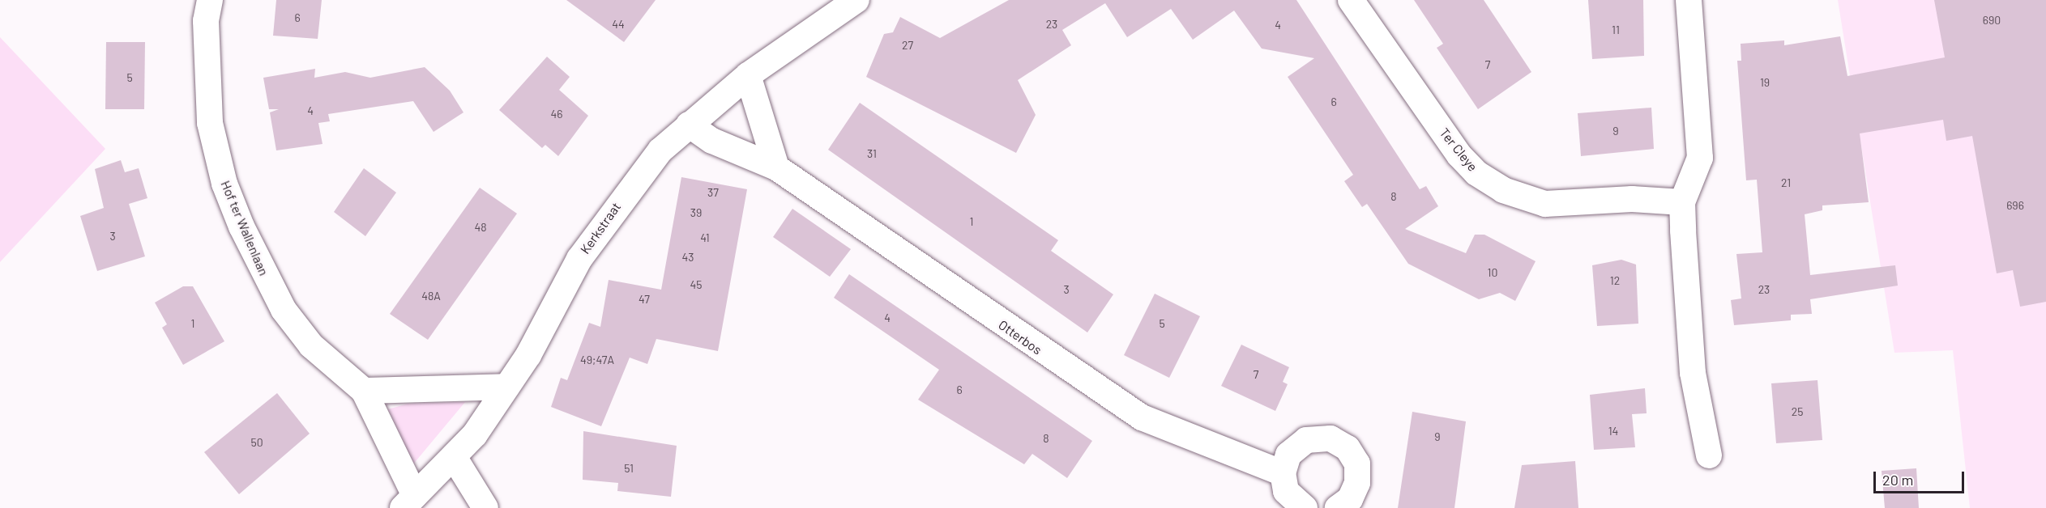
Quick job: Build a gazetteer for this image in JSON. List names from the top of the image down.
{
  "streets": {
    "street": [
      "Ter Cleye",
      "Hof ter Wallenlaan",
      "Kerkstraat",
      "Otterbos"
    ]
  },
  "crossings": [
    ["Hof ter Wallenlaan", "Kerkstraat"],
    ["Kerkstraat", "Otterbos"]
  ],
  "house_numbers": [
    "6",
    "690",
    "44",
    "23",
    "4",
    "11",
    "27",
    "7",
    "5",
    "19",
    "6",
    "4",
    "46",
    "9",
    "31",
    "21",
    "37",
    "8",
    "696",
    "39",
    "1",
    "48",
    "3",
    "41",
    "43",
    "10",
    "12",
    "45",
    "3",
    "23",
    "48A",
    "47",
    "4",
    "1",
    "5",
    "49;47A",
    "7",
    "6",
    "25",
    "14",
    "9",
    "8",
    "50",
    "51"
  ],
  "scale_bar": "20 m"
}
